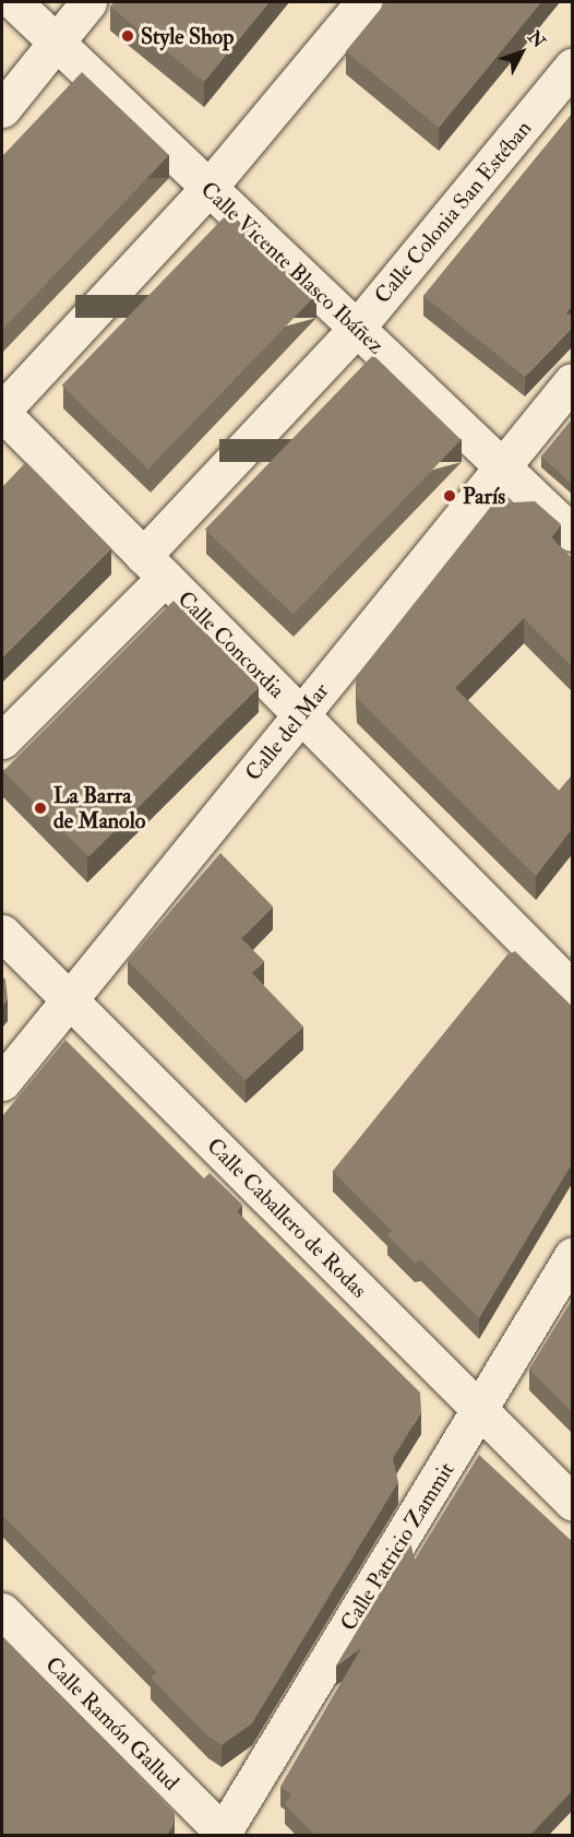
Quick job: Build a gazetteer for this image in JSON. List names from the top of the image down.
{
  "streets": {
    "street": [
      "Calle Colonia San Estéban",
      "Calle Vicente Blasco Ibáñez",
      "Calle Concordia",
      "Calle del Mar",
      "Calle Caballero de Rodas",
      "Calle Patricio Zammit",
      "Calle Ramón Gallud"
    ]
  },
  "crossings": [
    ["Calle Colonia San Estéban", "Calle Vicente Blasco Ibáñez"],
    ["Calle Colonia San Estéban", "Calle Concordia"],
    ["Calle Vicente Blasco Ibáñez", "Calle del Mar"],
    ["Calle Concordia", "Calle del Mar"],
    ["Calle del Mar", "Calle Caballero de Rodas"],
    ["Calle Caballero de Rodas", "Calle Patricio Zammit"],
    ["Calle Patricio Zammit", "Calle Ramón Gallud"]
  ],
  "places": ["Style Shop", "París", "La Barra de Manolo"],
  "north": "top right"
}
